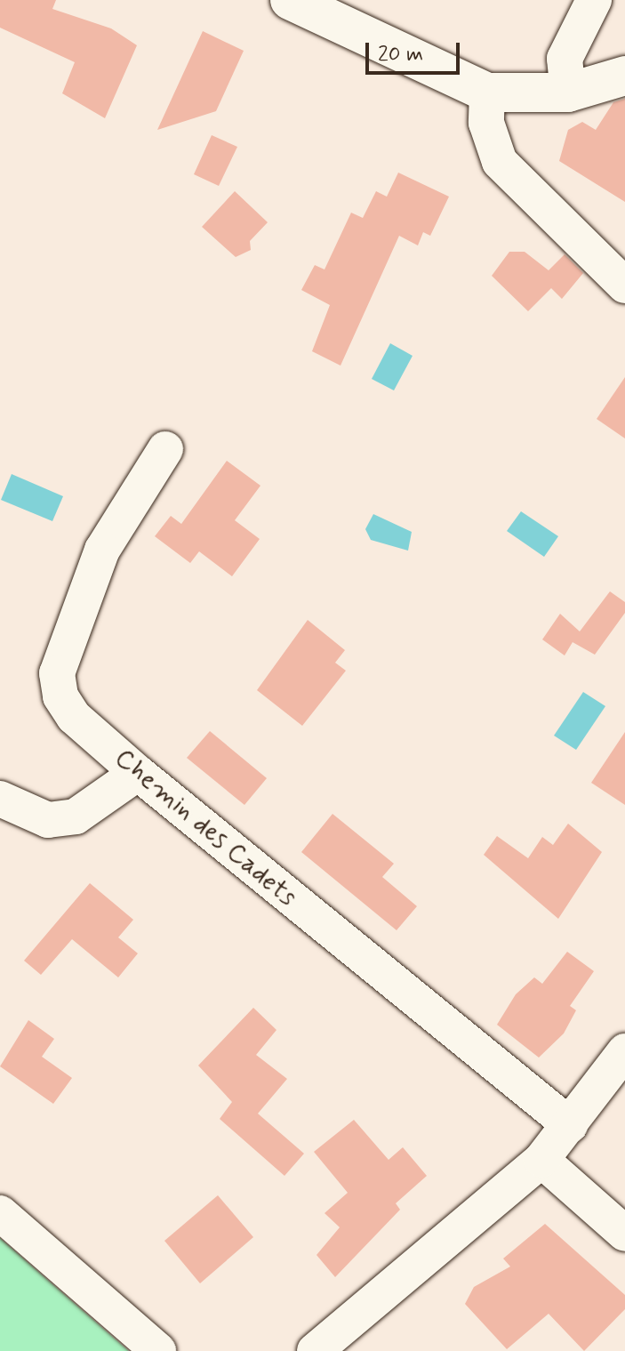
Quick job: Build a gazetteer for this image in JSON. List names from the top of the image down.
{
  "streets": {
    "street": ["Chemin des Cadets"]
  },
  "scale_bar": "20 m"
}
